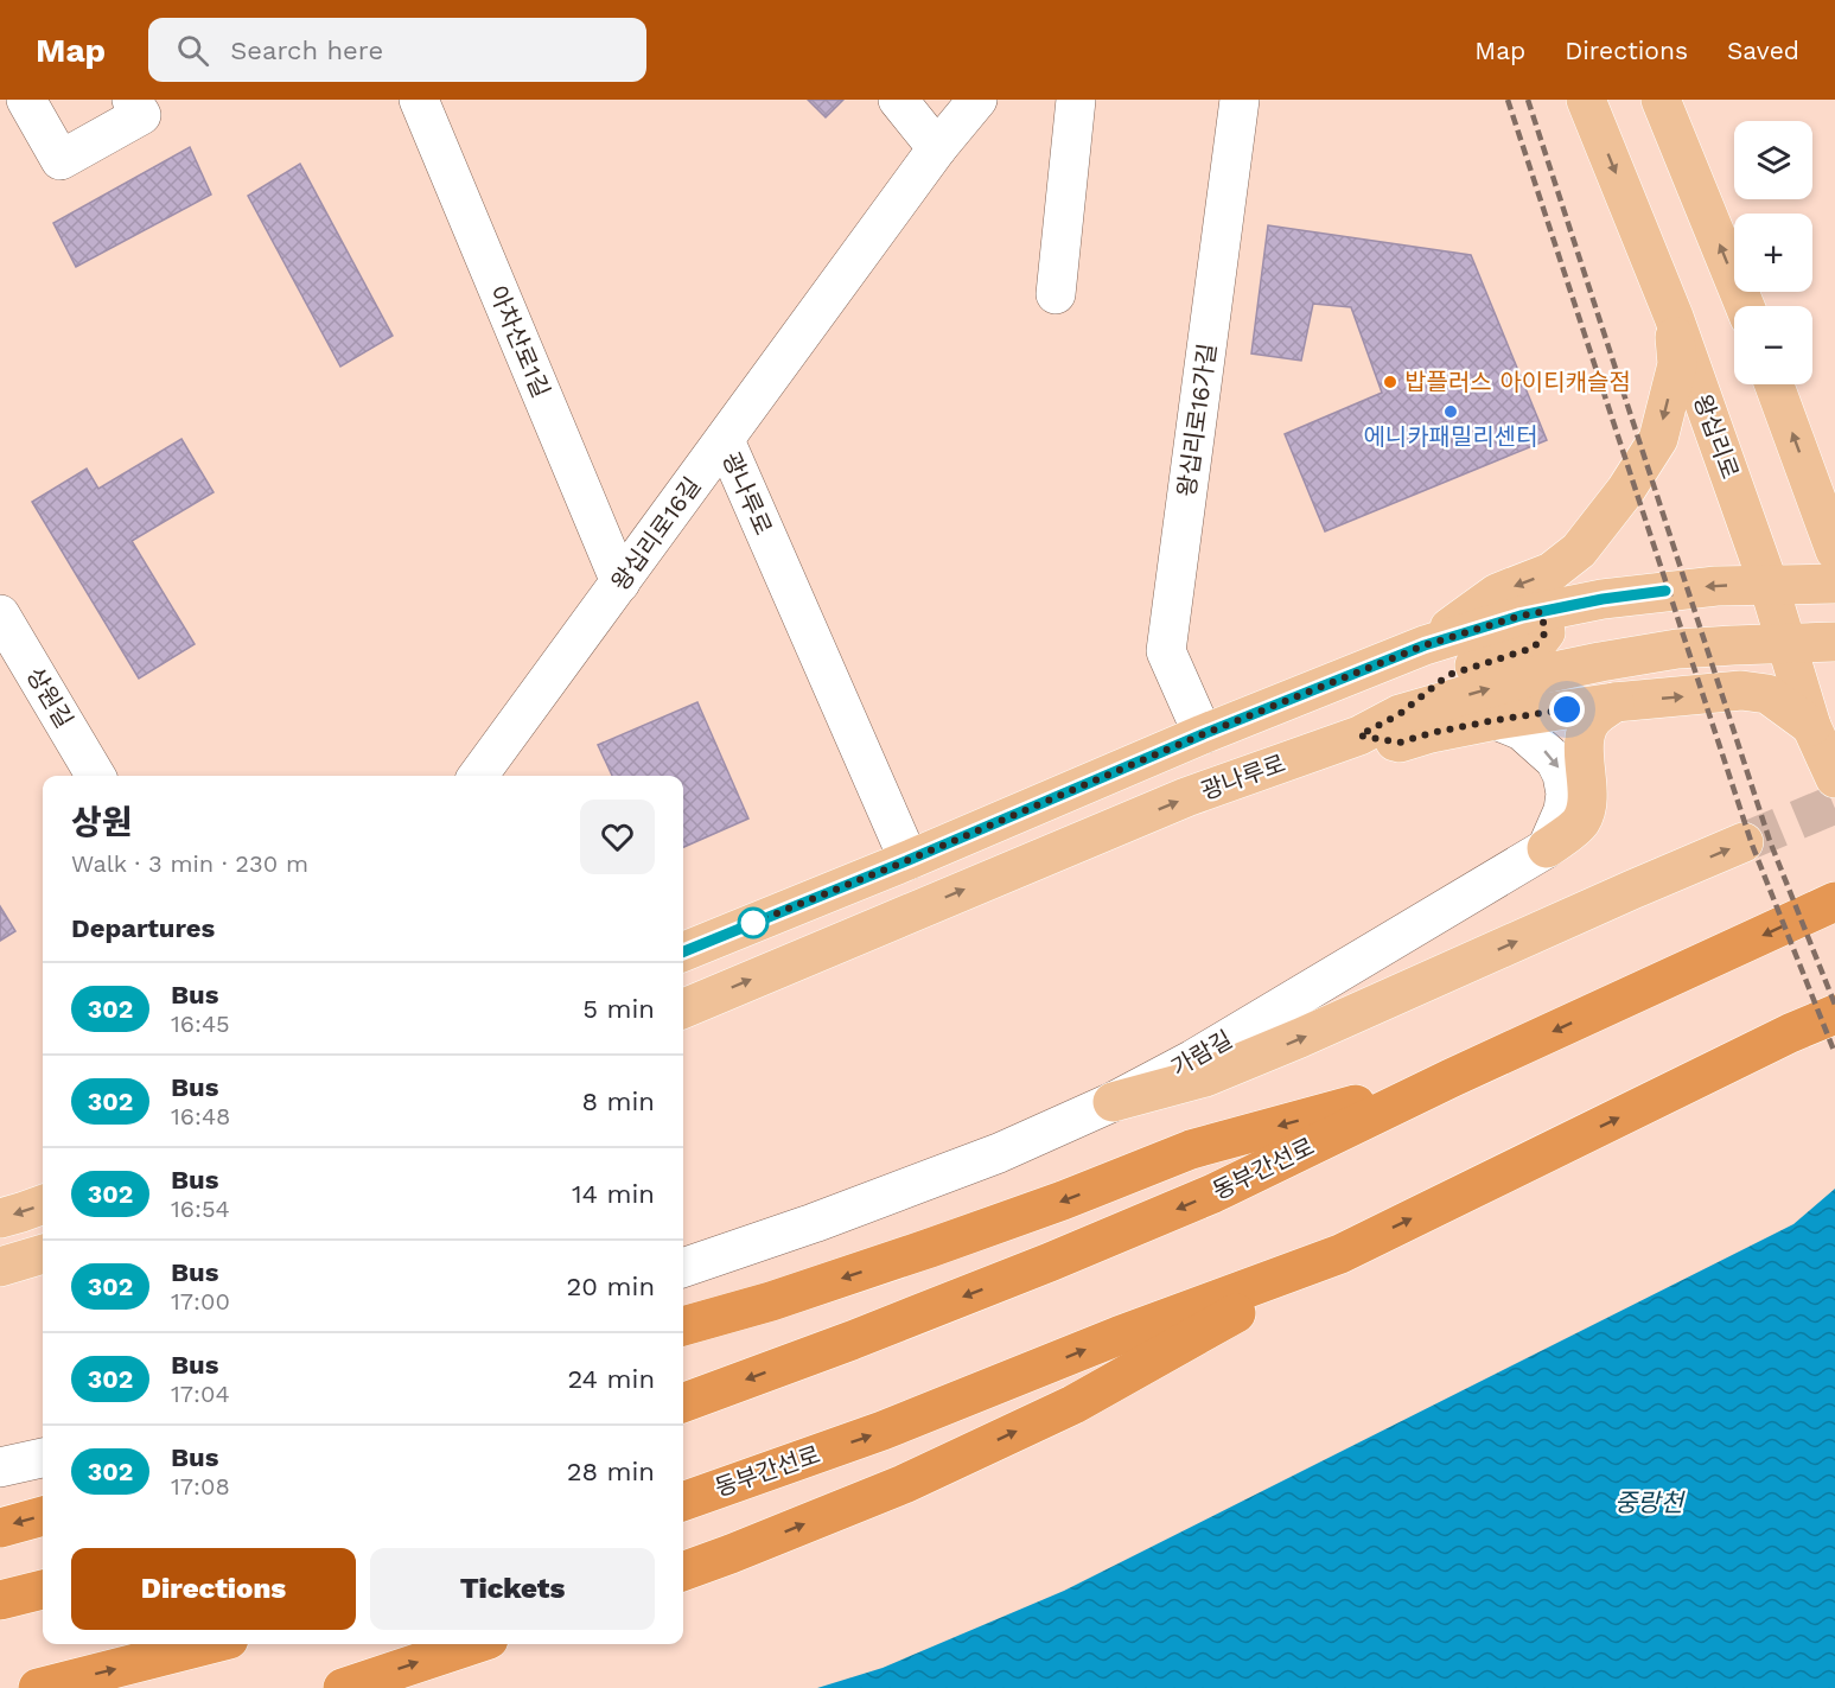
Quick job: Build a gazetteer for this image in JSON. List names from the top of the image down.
{
  "streets": {
    "highway": ["동부간선로"],
    "main road": ["왕십리로", "광나루로"],
    "street": [
      "아차산로1길",
      "왕십리로16가길",
      "왕십리로16길",
      "상원길",
      "가람길"
    ]
  },
  "crossings": [
    ["아차산로1길", "왕십리로16길"],
    ["왕십리로", "광나루로"],
    ["광나루로", "왕십리로16길"]
  ],
  "one_way": ["광나루로"],
  "water": ["중랑천"],
  "places": ["밥플러스 아이티캐슬점", "에니카패밀리센터"],
  "lines": ["bus line 302"],
  "page": {
    "header": "Map",
    "search": "Search here",
    "nav": ["Map", "Directions", "Saved"],
    "map_buttons": ["+", "−"],
    "heading": [
      ["상원", "Walk · 3 min · 230 m"],
      "Departures"
    ],
    "list": [
      {
        "mark": "302",
        "name": "Bus",
        "note": "16:45",
        "value": "5 min"
      },
      {
        "mark": "302",
        "name": "Bus",
        "note": "16:48",
        "value": "8 min"
      },
      {
        "mark": "302",
        "name": "Bus",
        "note": "16:54",
        "value": "14 min"
      },
      {
        "mark": "302",
        "name": "Bus",
        "note": "17:00",
        "value": "20 min"
      },
      {
        "mark": "302",
        "name": "Bus",
        "note": "17:04",
        "value": "24 min"
      },
      {
        "mark": "302",
        "name": "Bus",
        "note": "17:08",
        "value": "28 min"
      }
    ],
    "buttons": ["Directions", "Tickets"]
  }
}
